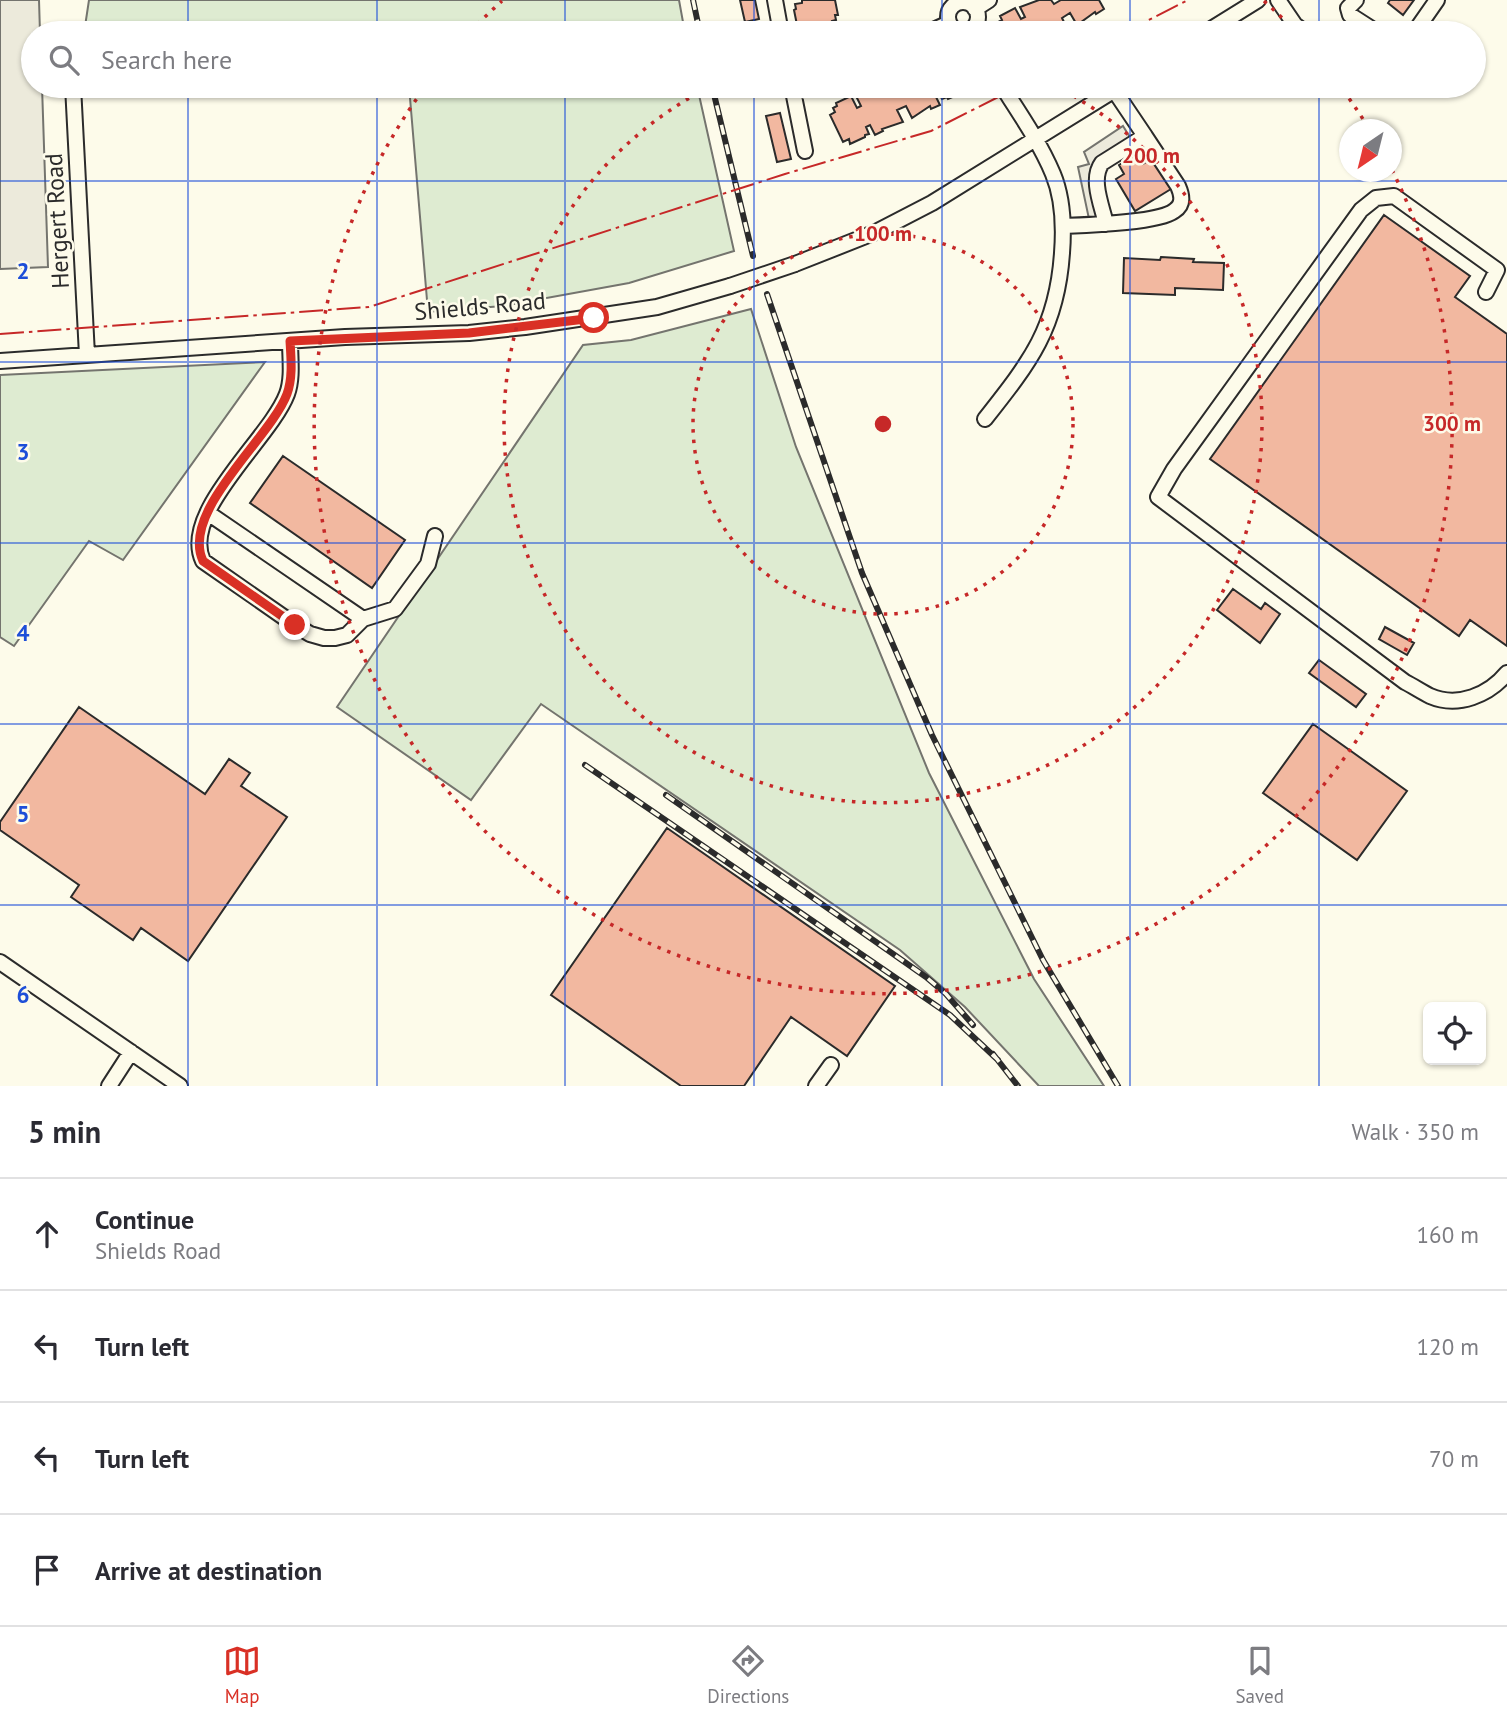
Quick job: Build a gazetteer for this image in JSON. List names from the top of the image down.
{
  "streets": {
    "street": ["Hergert Road", "Shields Road"]
  },
  "crossings": [
    ["Hergert Road", "Shields Road"]
  ],
  "north": "bottom left",
  "page": {
    "search": "Search here",
    "heading": ["5 min", "Walk · 350 m"],
    "list": [
      ["Continue", "Shields Road", "160 m"],
      ["Turn left", "120 m"],
      ["Turn left", "70 m"],
      "Arrive at destination"
    ],
    "nav": ["Map", "Directions", "Saved"]
  },
  "grid": {
    "rows": [
      "2",
      "3",
      "4",
      "5",
      "6"
    ]
  },
  "rings": ["200 m", "100 m", "300 m"]
}
